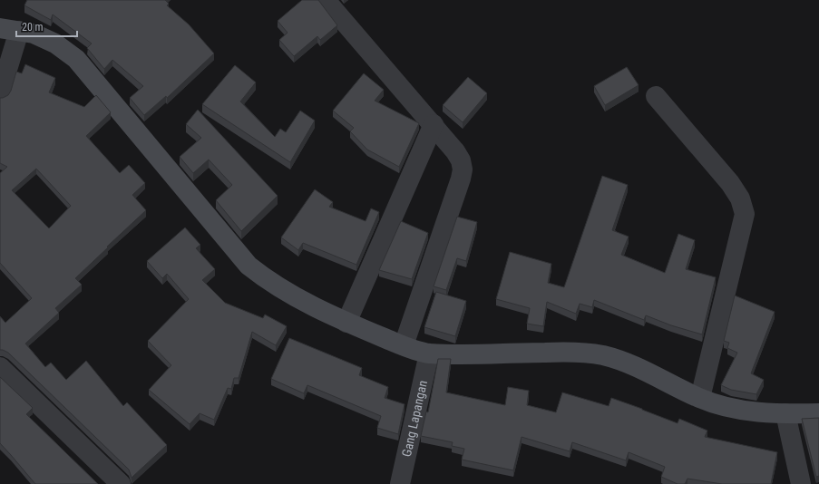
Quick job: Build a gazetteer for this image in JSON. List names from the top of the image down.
{
  "streets": {
    "street": ["Gang Lapangan"]
  },
  "scale_bar": "20 m"
}
